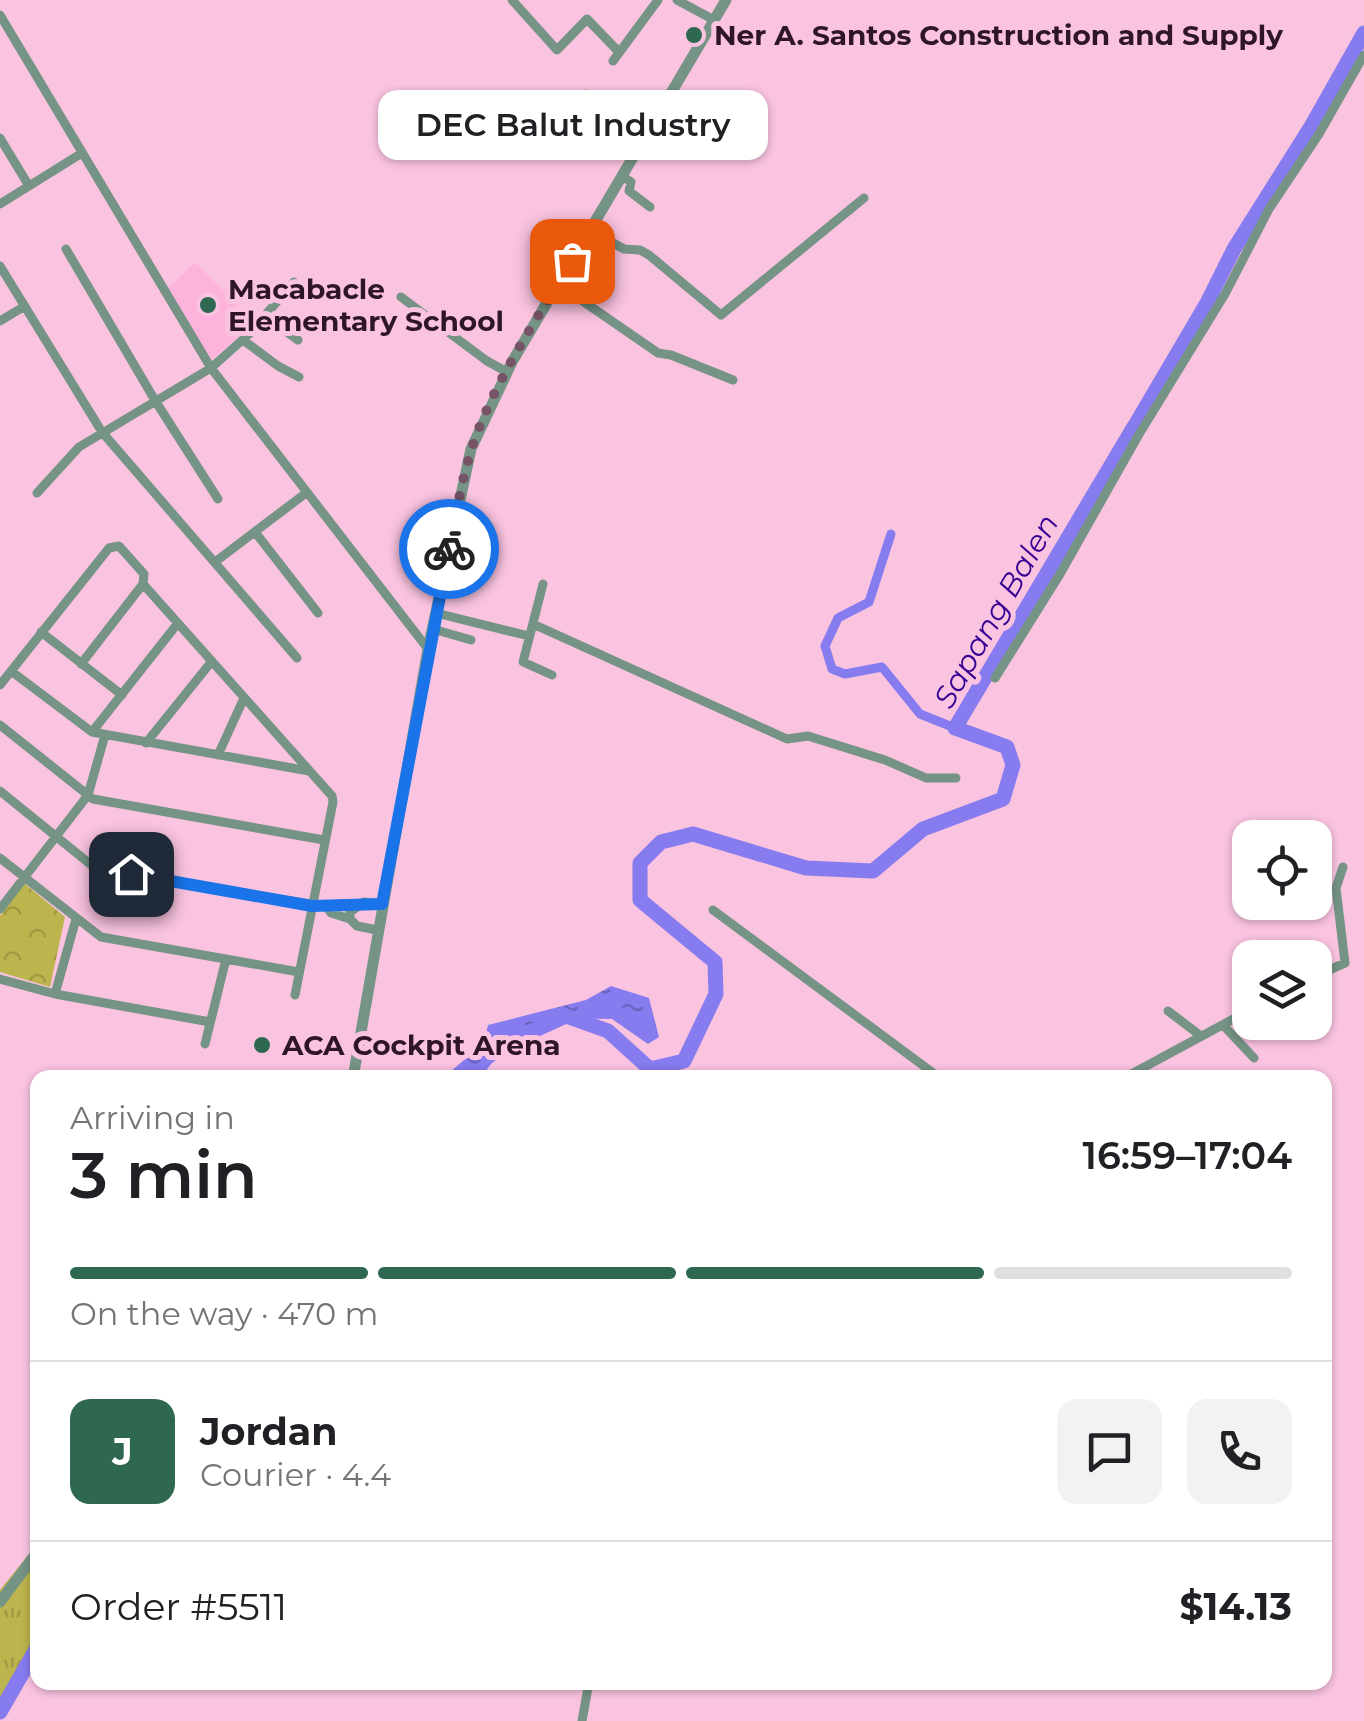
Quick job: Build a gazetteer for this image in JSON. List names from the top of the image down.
{
  "water": ["Sapang Balen"],
  "places": [
    "Ner A. Santos Construction and Supply",
    "DEC Balut Industry",
    "Macabacle Elementary School",
    "ACA Cockpit Arena"
  ],
  "page": {
    "bubble": "DEC Balut Industry",
    "heading": ["3 min", "Arriving in", "16:59–17:04"],
    "panel": [
      "Jordan",
      "Courier · 4.4",
      "Order #5511",
      "$14.13"
    ],
    "bar": "On the way · 470 m",
    "round": "J"
  }
}
